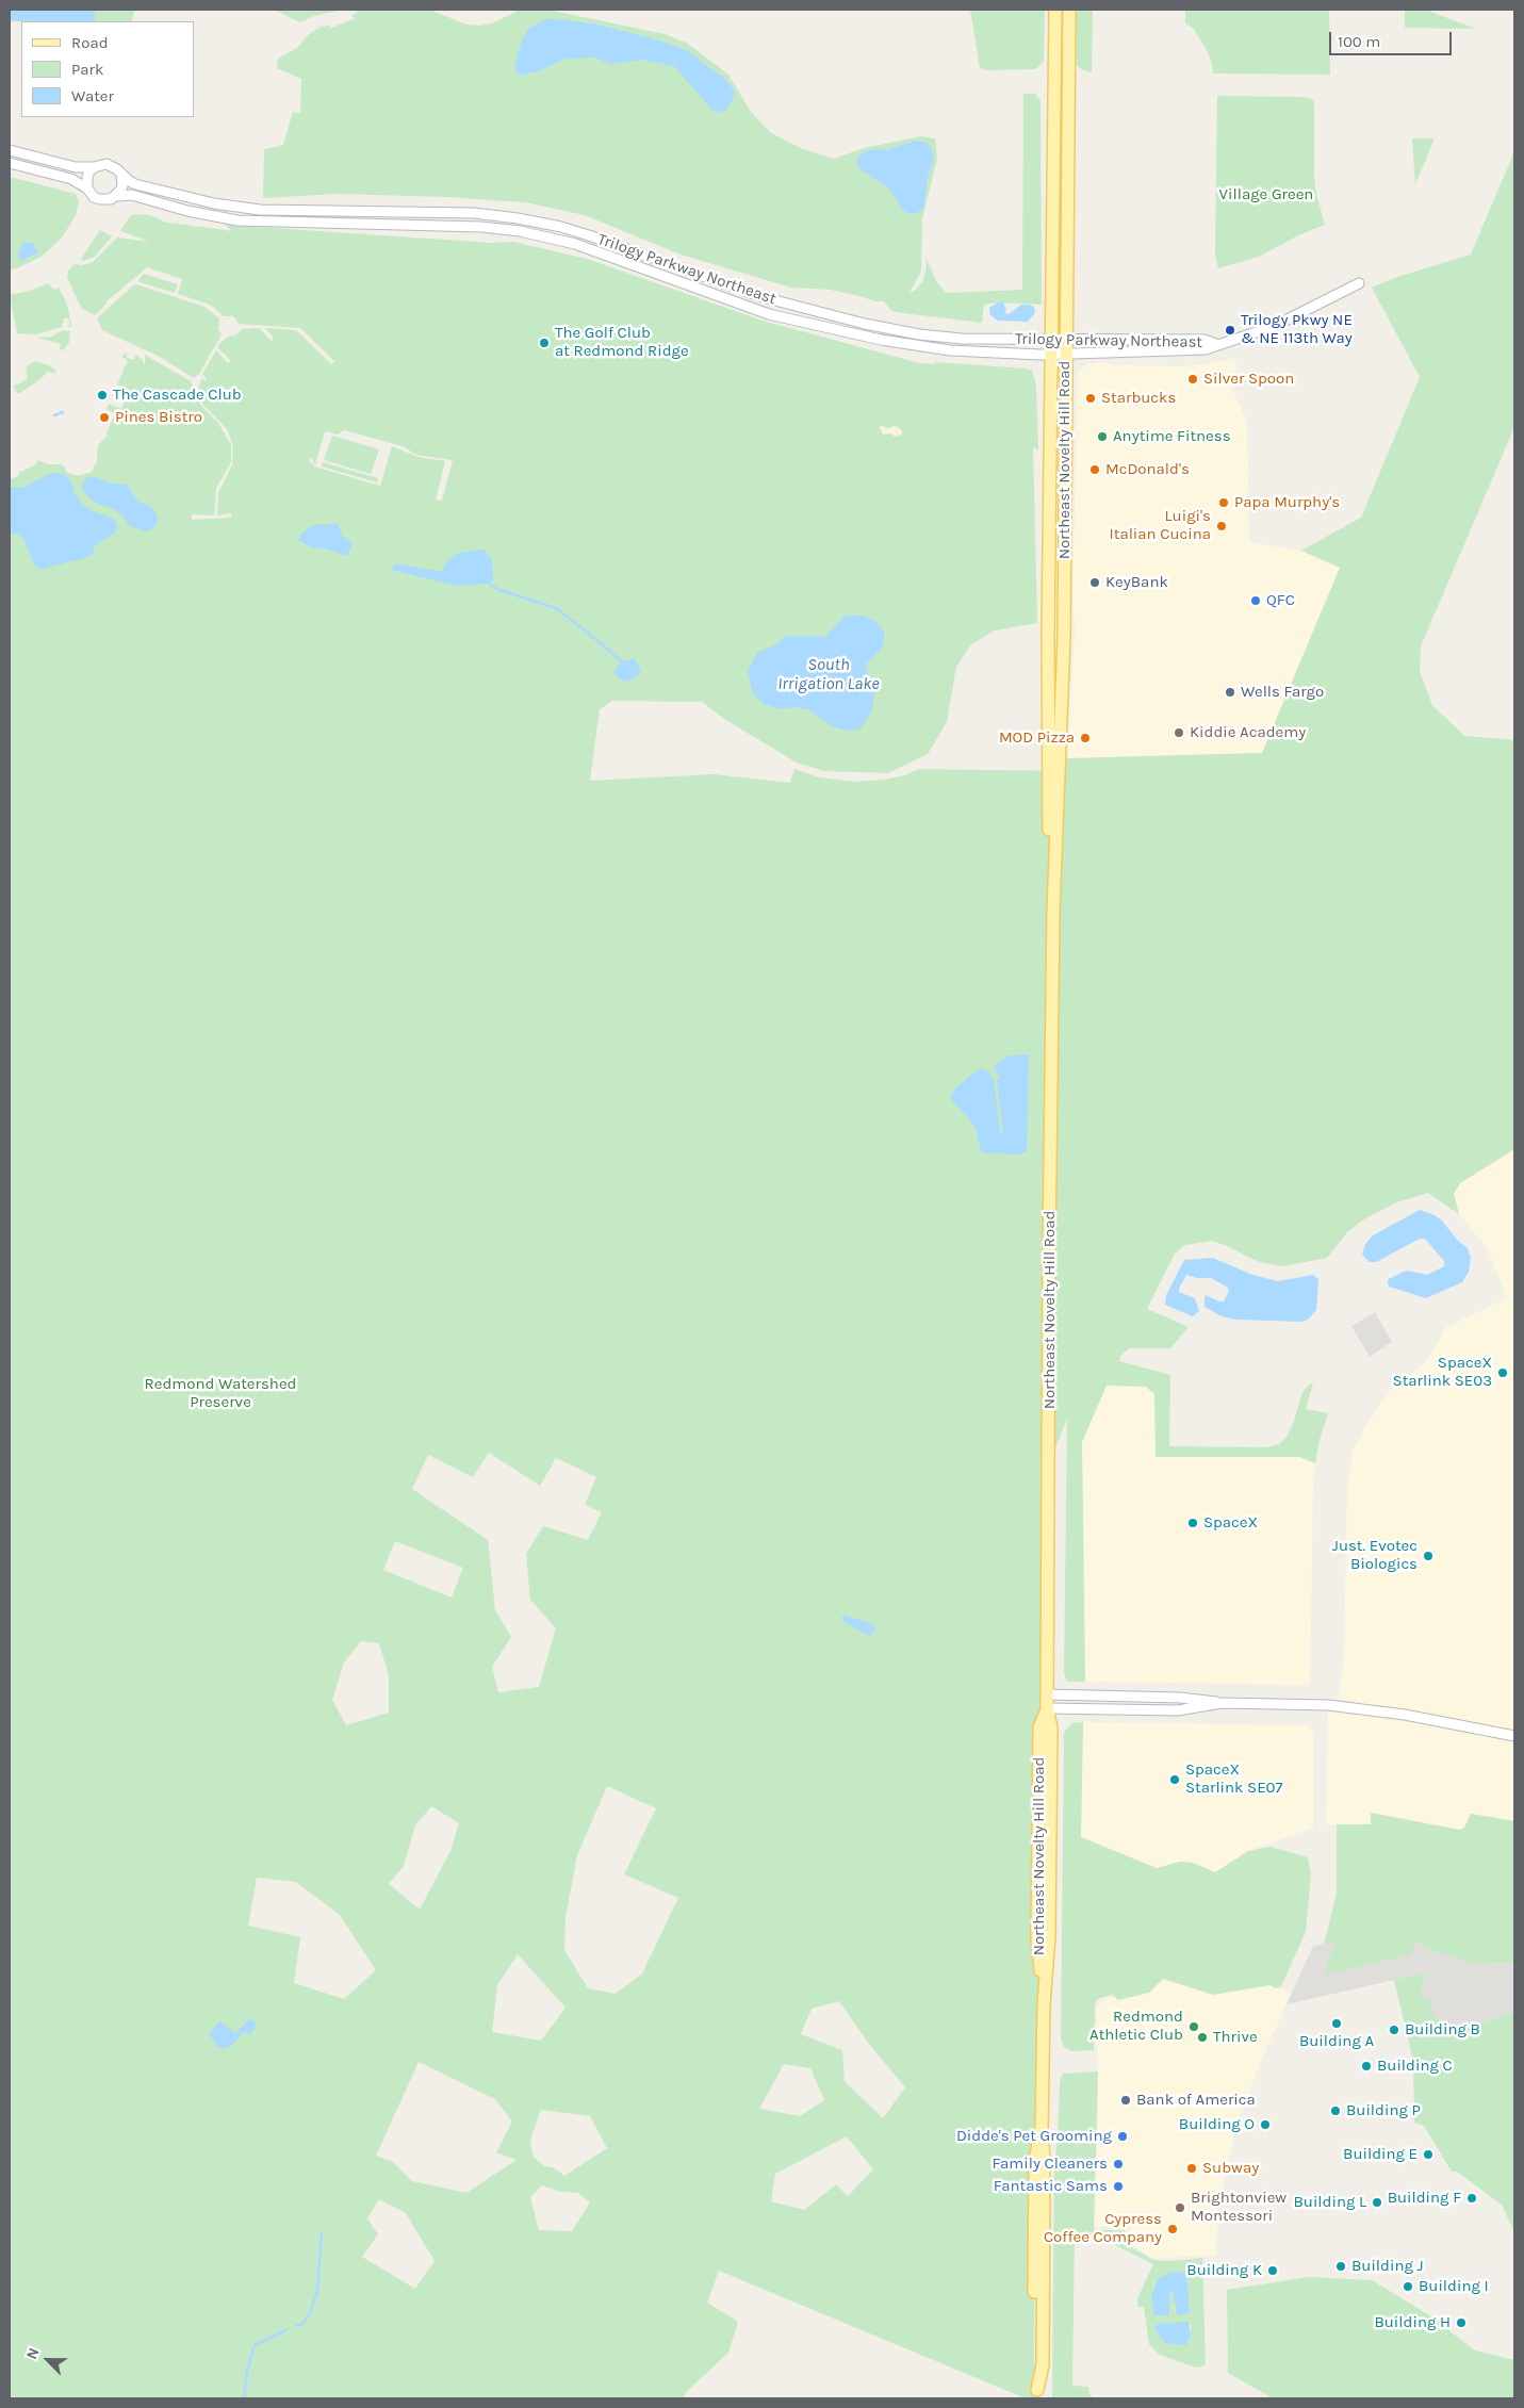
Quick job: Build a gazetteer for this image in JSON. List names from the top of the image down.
{
  "streets": {
    "main road": ["Northeast Novelty Hill Road"],
    "street": ["Trilogy Parkway Northeast"]
  },
  "crossings": [
    ["Trilogy Parkway Northeast", "Northeast Novelty Hill Road"]
  ],
  "water": ["South Irrigation Lake"],
  "parks": ["Village Green", "Redmond Watershed Preserve"],
  "places": [
    "Trilogy Pkwy NE & NE 113th Way",
    "The Golf Club at Redmond Ridge",
    "Silver Spoon",
    "The Cascade Club",
    "Starbucks",
    "Pines Bistro",
    "Anytime Fitness",
    "McDonald's",
    "Papa Murphy's",
    "Luigi's Italian Cucina",
    "KeyBank",
    "QFC",
    "Wells Fargo",
    "Kiddie Academy",
    "MOD Pizza",
    "SpaceX Starlink SE03",
    "SpaceX",
    "Just. Evotec Biologics",
    "SpaceX Starlink SE07",
    "Building A",
    "Redmond Athletic Club",
    "Building B",
    "Thrive",
    "Building C",
    "Bank of America",
    "Building P",
    "Building O",
    "Didde's Pet Grooming",
    "Building E",
    "Family Cleaners",
    "Subway",
    "Fantastic Sams",
    "Building F",
    "Building L",
    "Brightonview Montessori",
    "Cypress Coffee Company",
    "Building J",
    "Building K",
    "Building I",
    "Building H"
  ],
  "legend": ["Road", "Park", "Water"],
  "scale_bar": "100 m",
  "north": "top left"
}
